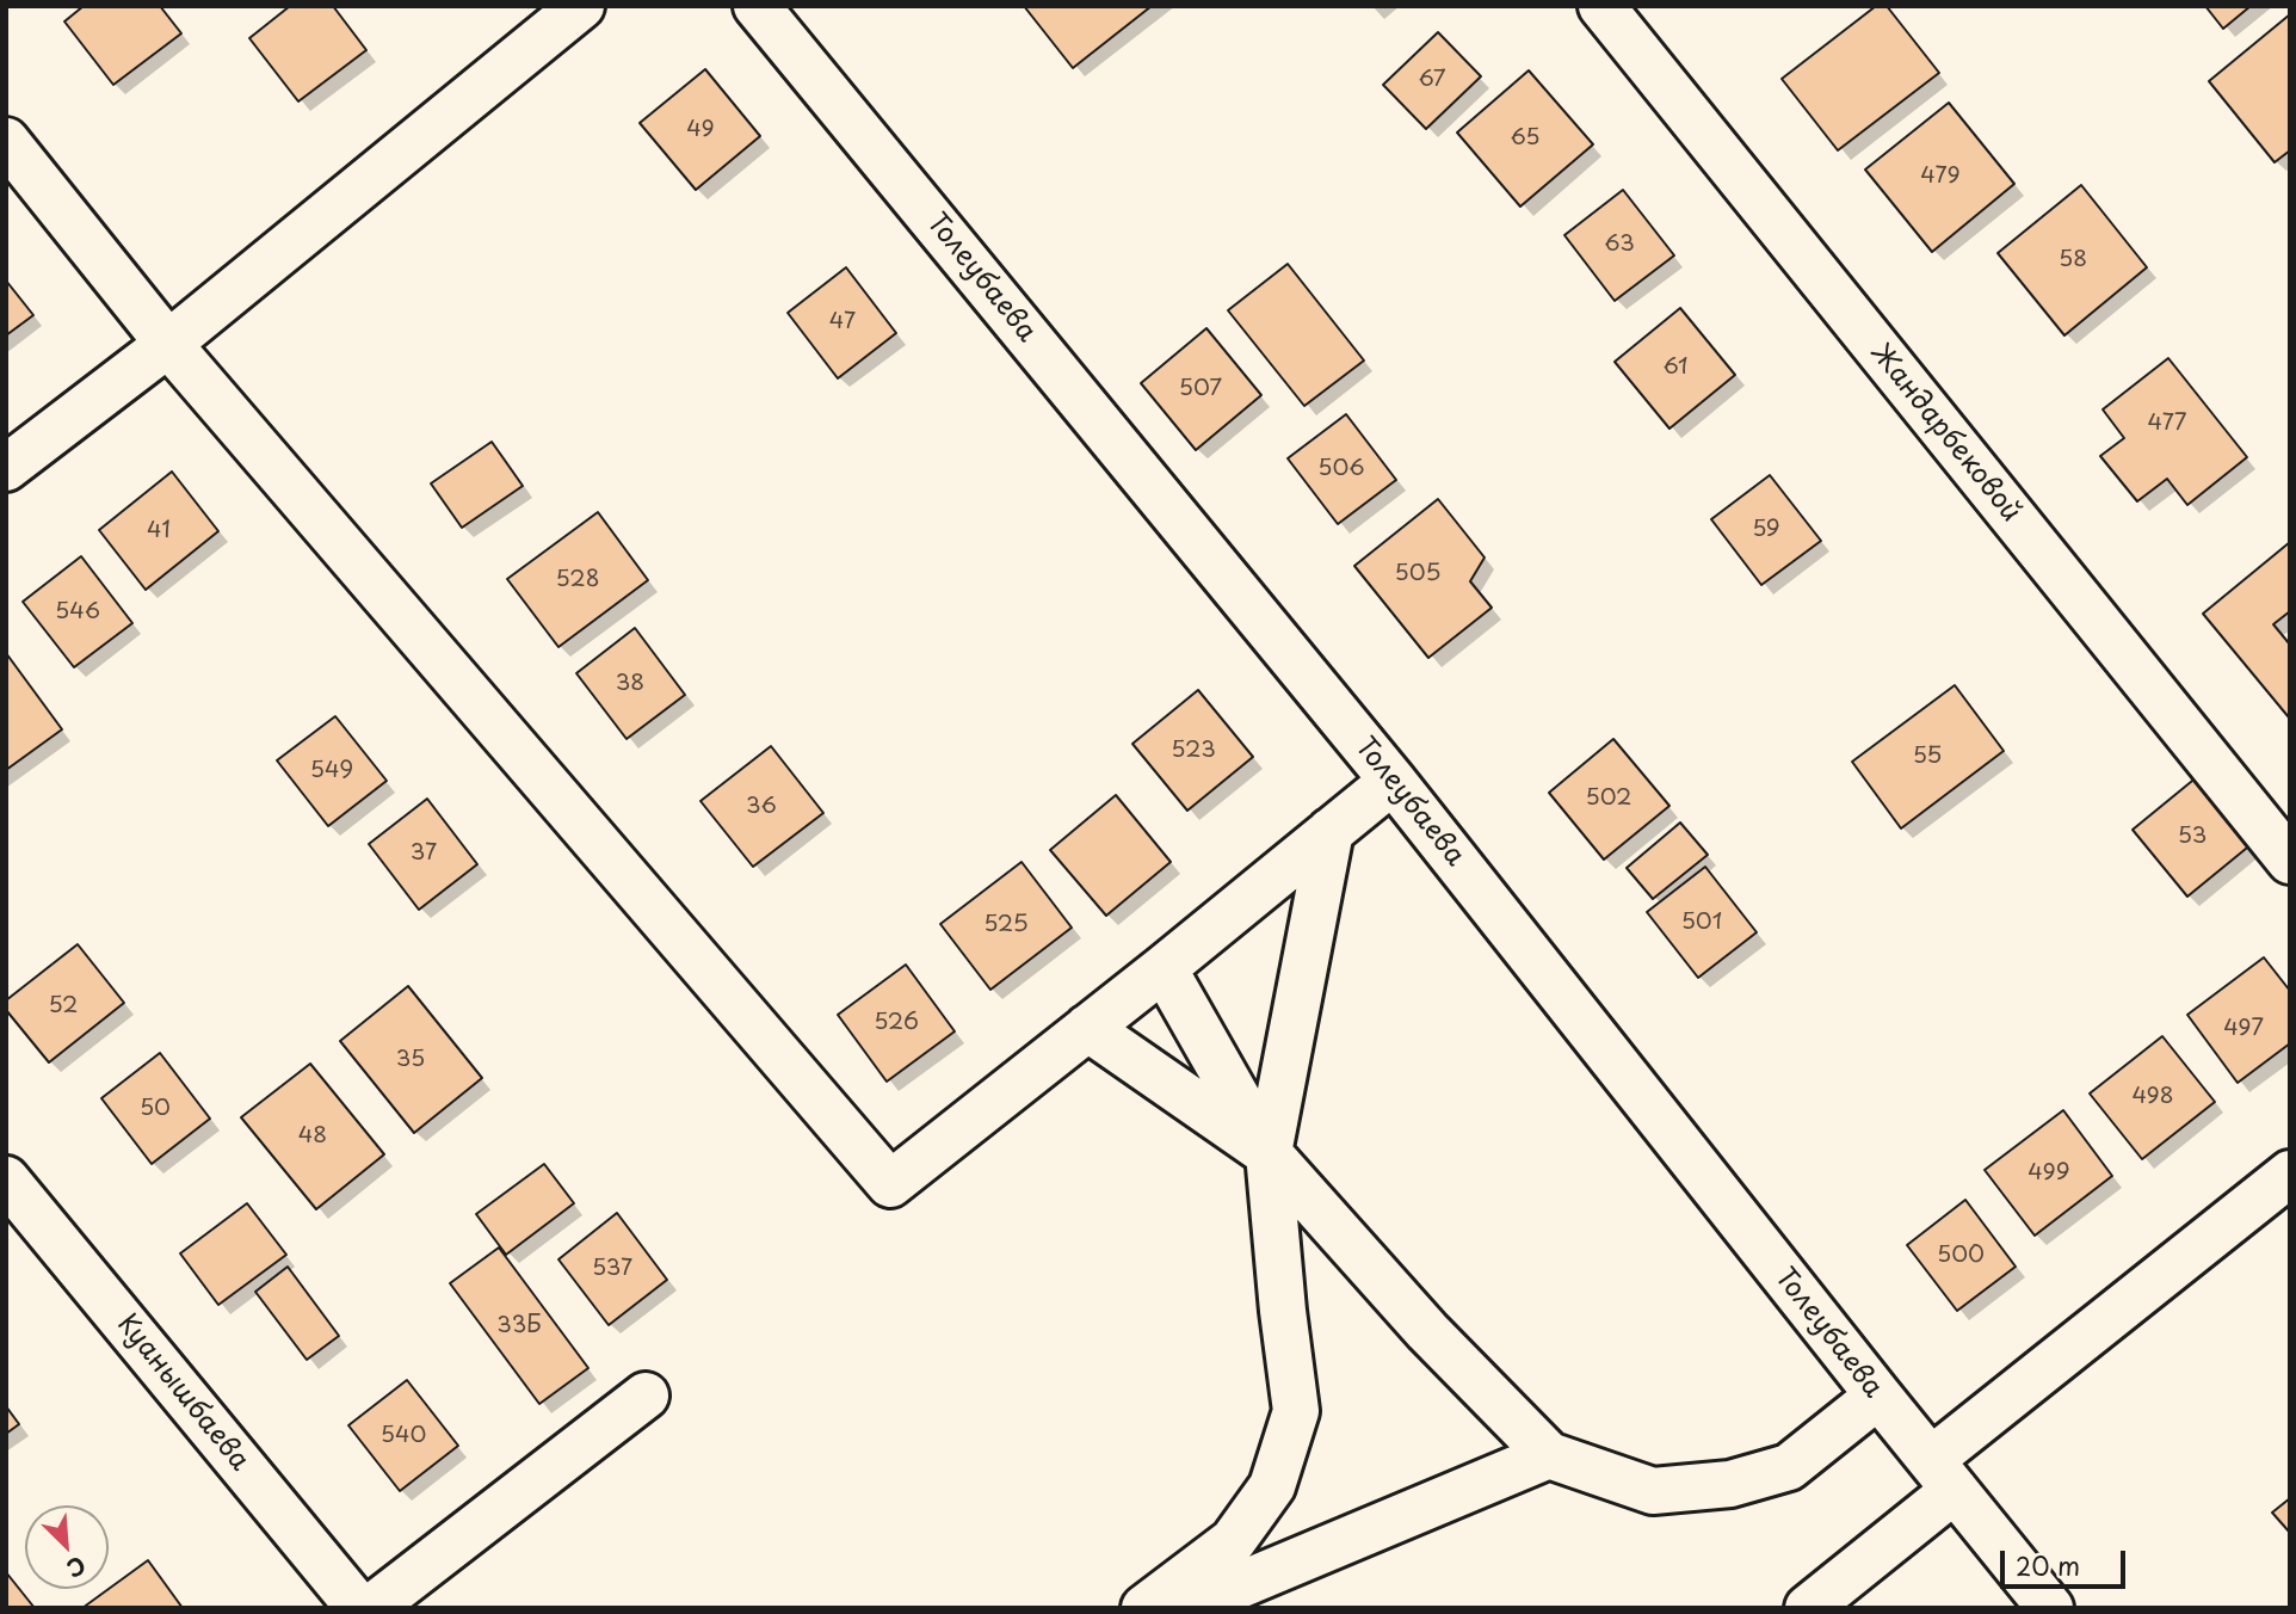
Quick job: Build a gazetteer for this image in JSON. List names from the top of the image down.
{
  "streets": {
    "street": ["Толеубаева", "Жандарбековой", "Куанышбаева"]
  },
  "house_numbers": [
    "67",
    "49",
    "65",
    "479",
    "63",
    "58",
    "47",
    "61",
    "507",
    "477",
    "506",
    "59",
    "41",
    "505",
    "528",
    "546",
    "38",
    "523",
    "55",
    "549",
    "502",
    "36",
    "53",
    "37",
    "501",
    "525",
    "52",
    "526",
    "497",
    "35",
    "498",
    "50",
    "48",
    "499",
    "500",
    "537",
    "33Б",
    "540"
  ],
  "scale_bar": "20 m",
  "north": "bottom right"
}
